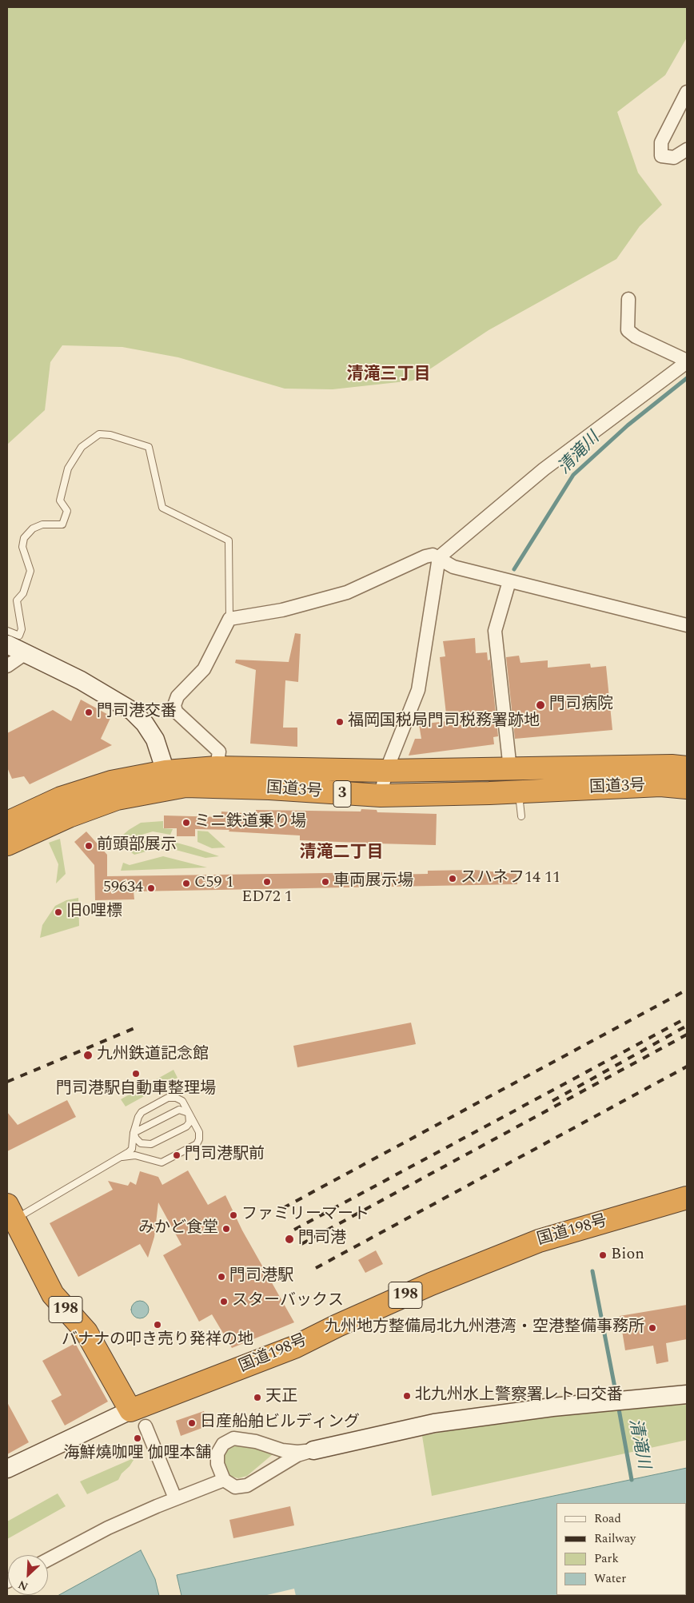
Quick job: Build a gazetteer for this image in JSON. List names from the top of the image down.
{
  "streets": {
    "highway": [
      "国道3号",
      "3",
      "国道198号",
      "198"
    ]
  },
  "crossings": [
    ["国道198号", "198"]
  ],
  "districts": ["清滝三丁目", "清滝二丁目"],
  "water": ["清滝川"],
  "places": [
    "門司病院",
    "門司港交番",
    "福岡国税局門司税務署跡地",
    "ミニ鉄道乗り場",
    "前頭部展示",
    "スハネフ14 11",
    "ED72 1",
    "車両展示場",
    "C59 1",
    "59634",
    "旧0哩標",
    "九州鉄道記念館",
    "門司港駅自動車整理場",
    "門司港駅前",
    "ファミリーマート",
    "みかど食堂",
    "門司港",
    "Bion",
    "門司港駅",
    "スターバックス",
    "バナナの叩き売り発祥の地",
    "九州地方整備局北九州港湾・空港整備事務所",
    "北九州水上警察署レトロ交番",
    "天正",
    "日産船舶ビルディング",
    "海鮮燒咖哩 伽哩本舗"
  ],
  "legend": [
    "Road",
    "Railway",
    "Park",
    "Water"
  ],
  "north": "bottom left"
}
